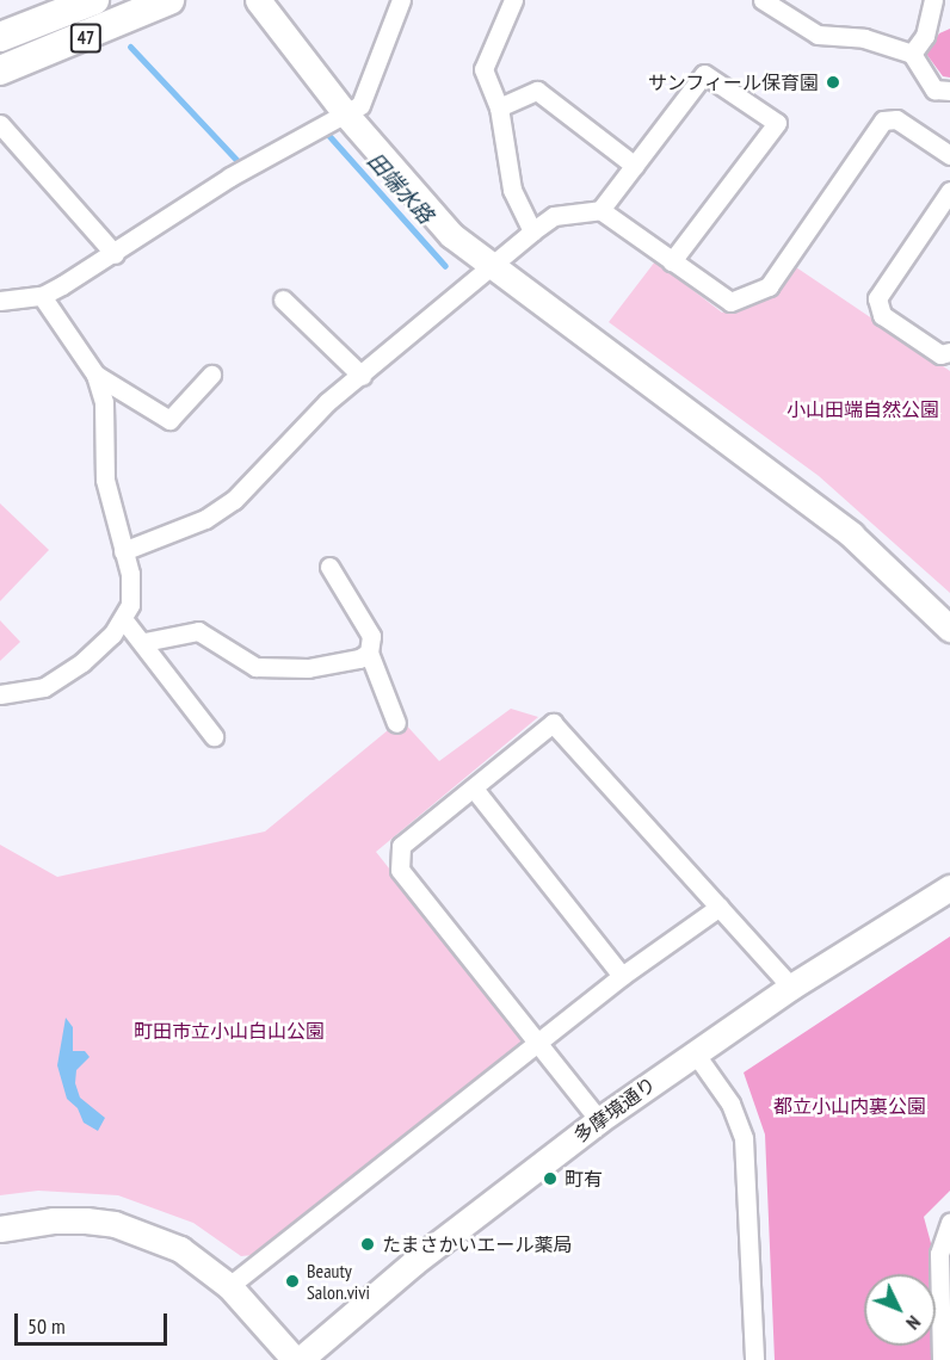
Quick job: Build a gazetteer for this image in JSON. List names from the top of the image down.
{
  "streets": {
    "main road": ["47"],
    "street": ["多摩境通り"]
  },
  "water": ["田端水路"],
  "parks": ["小山田端自然公園", "町田市立小山白山公園", "都立小山内裏公園"],
  "places": [
    "サンフィール保育園",
    "町有",
    "たまさかいエール薬局",
    "Beauty Salon.vivi"
  ],
  "scale_bar": "50 m",
  "north": "bottom right"
}
